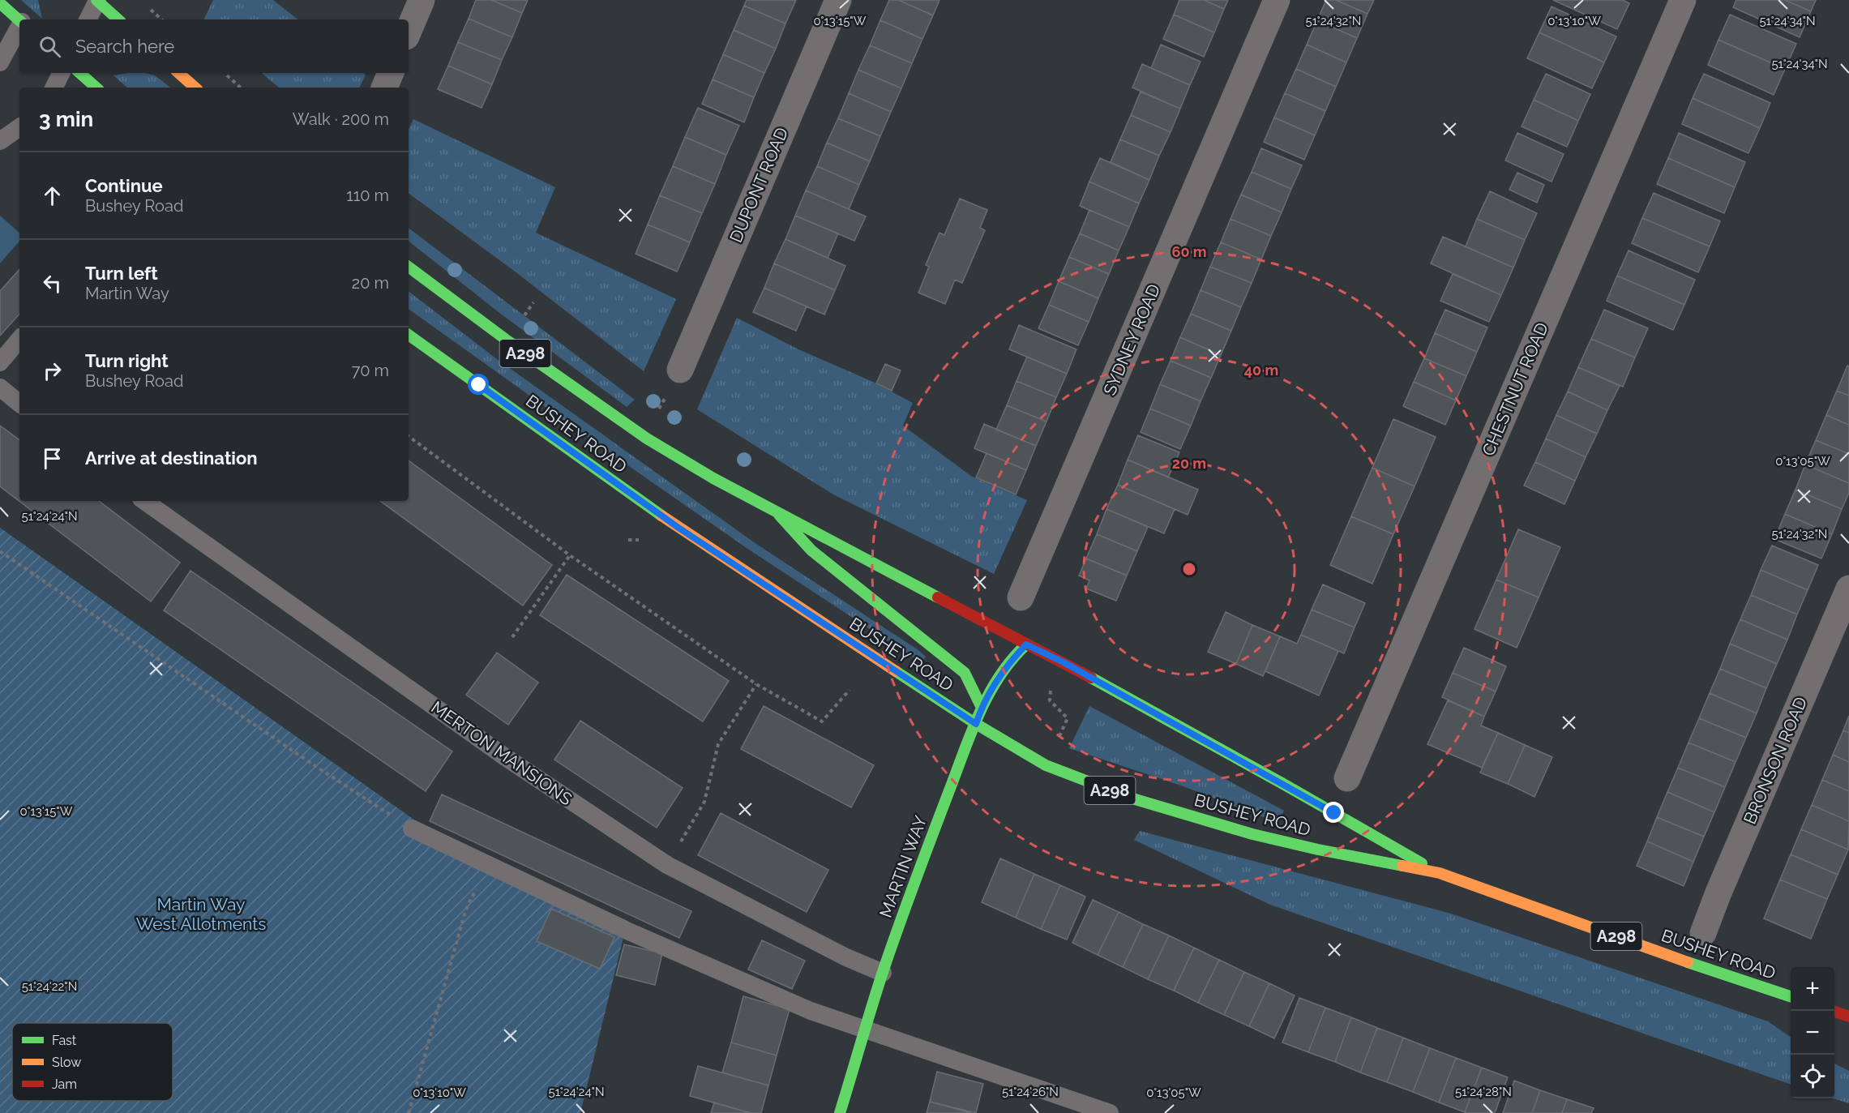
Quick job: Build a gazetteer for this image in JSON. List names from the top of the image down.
{
  "streets": {
    "main road": ["A298", "BUSHEY ROAD", "MARTIN WAY"],
    "street": [
      "DUPONT ROAD",
      "SYDNEY ROAD",
      "CHESTNUT ROAD",
      "BRONSON ROAD"
    ],
    "lane": ["MERTON MANSIONS"]
  },
  "crossings": [
    ["BUSHEY ROAD", "MARTIN WAY"],
    ["MERTON MANSIONS", "MARTIN WAY"]
  ],
  "parks": ["Martin Way West Allotments"],
  "legend": ["Fast", "Slow", "Jam"],
  "page": {
    "search": "Search here",
    "heading": ["3 min", "Walk · 200 m"],
    "list": [
      ["Continue", "Bushey Road", "110 m"],
      ["Turn left", "Martin Way", "20 m"],
      ["Turn right", "Bushey Road", "70 m"],
      "Arrive at destination"
    ],
    "map_buttons": ["+", "−"]
  },
  "coordinates": [
    "0°13'15\"W",
    "0°13'10\"W",
    "51°24'34\"N",
    "51°24'32\"N",
    "0°13'05\"W",
    "51°24'24\"N",
    "51°24'22\"N",
    "51°24'26\"N",
    "51°24'28\"N"
  ],
  "rings": ["60 m", "40 m", "20 m"]
}
